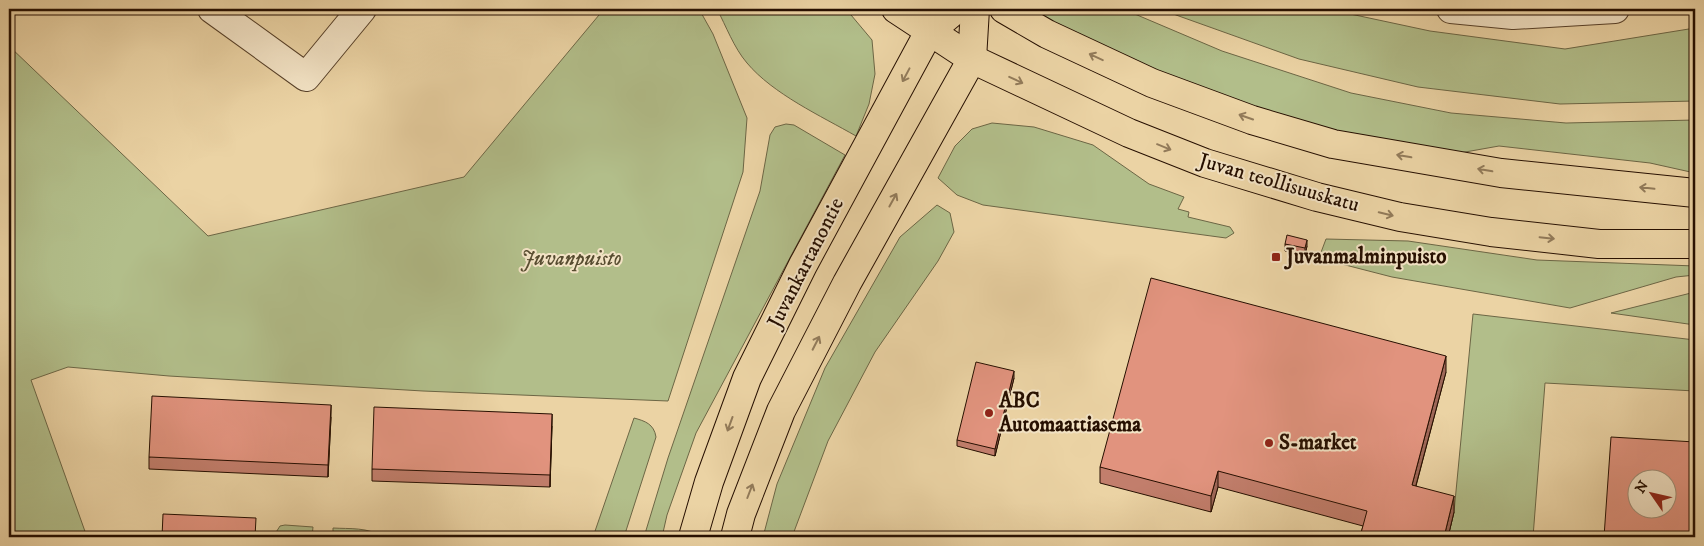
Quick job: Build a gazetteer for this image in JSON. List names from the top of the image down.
{
  "streets": {
    "main road": ["Juvan teollisuuskatu", "Juvankartanontie"]
  },
  "crossings": [
    ["Juvan teollisuuskatu", "Juvankartanontie"]
  ],
  "parks": ["Juvanpuisto"],
  "places": {
    "transit": ["Juvanmalminpuisto"],
    "other": ["ABC Automaattiasema", "S-market"]
  },
  "north": "top left"
}
